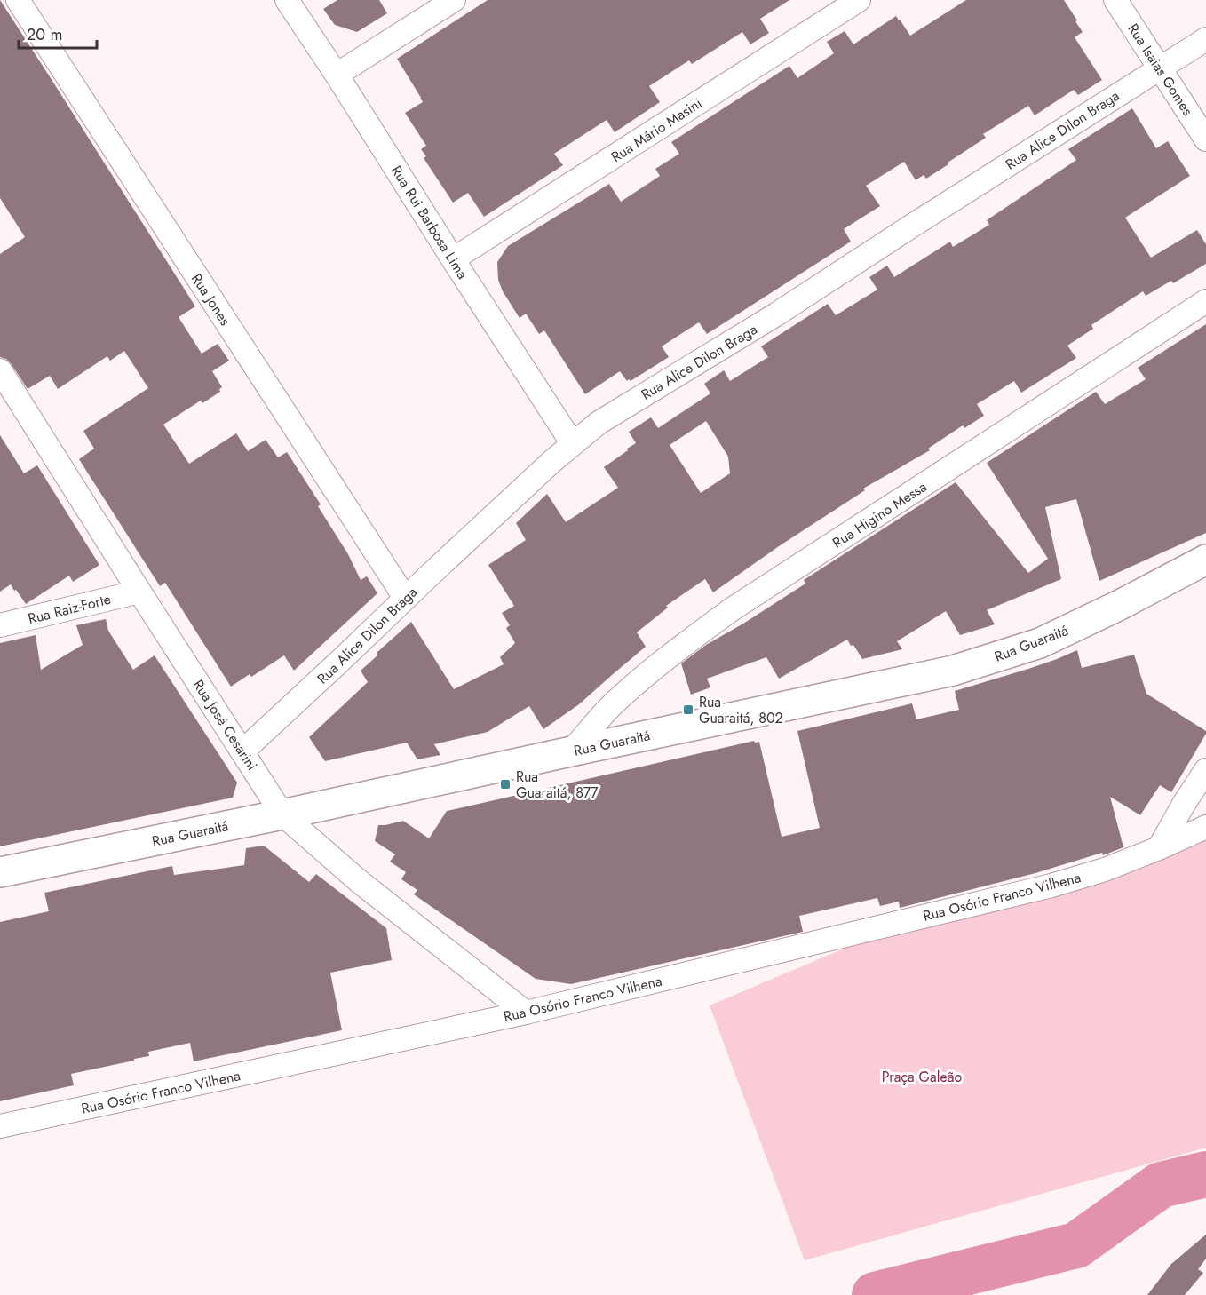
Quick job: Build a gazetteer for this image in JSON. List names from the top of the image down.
{
  "streets": {
    "street": [
      "Rua Isaias Gomes",
      "Rua Mário Masini",
      "Rua Alice Dilon Braga",
      "Rua Rui Barbosa Lima",
      "Rua Jones",
      "Rua Higino Messa",
      "Rua Raiz-Forte",
      "Rua Guaraitá",
      "Rua José Cesarini",
      "Rua Osório Franco Vilhena"
    ]
  },
  "crossings": [
    ["Rua Isaias Gomes", "Rua Alice Dilon Braga"],
    ["Rua Mário Masini", "Rua Rui Barbosa Lima"],
    ["Rua Alice Dilon Braga", "Rua Rui Barbosa Lima"],
    ["Rua Alice Dilon Braga", "Rua Jones"],
    ["Rua Alice Dilon Braga", "Rua José Cesarini"],
    ["Rua Higino Messa", "Rua Guaraitá"],
    ["Rua Raiz-Forte", "Rua José Cesarini"],
    ["Rua Guaraitá", "Rua José Cesarini"],
    ["Rua José Cesarini", "Rua Osório Franco Vilhena"]
  ],
  "parks": ["Praça Galeão"],
  "places": {
    "transit": ["Rua Guaraitá, 802", "Rua Guaraitá, 877"]
  },
  "scale_bar": "20 m"
}
